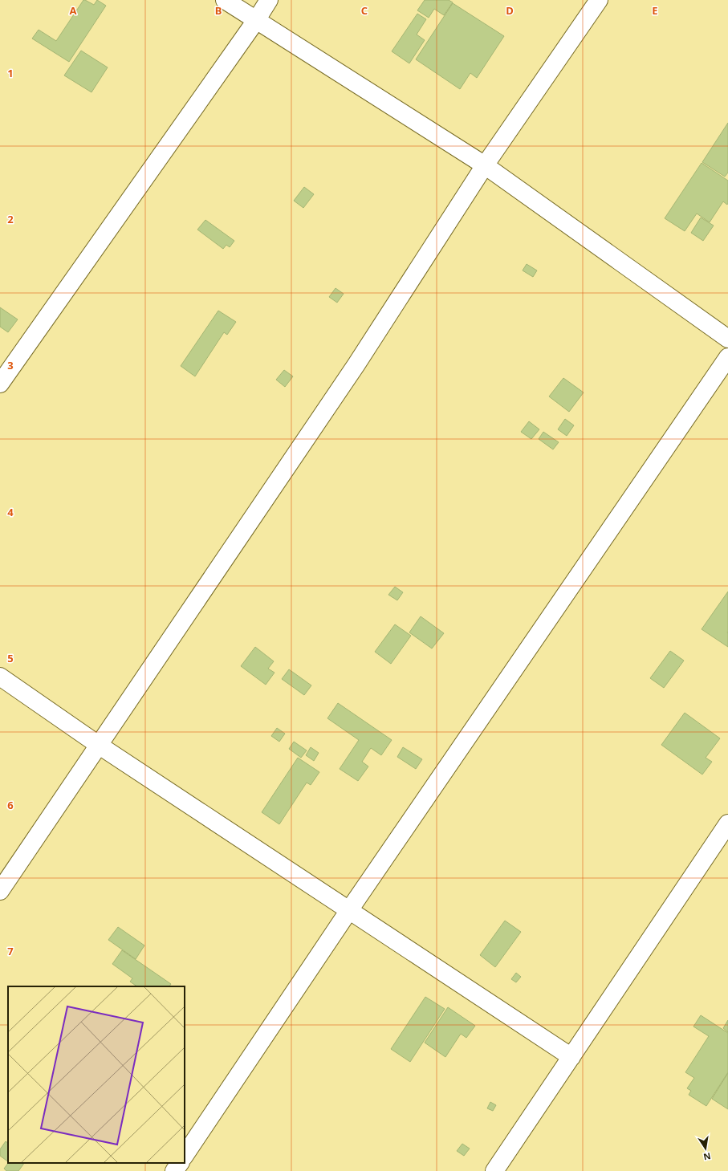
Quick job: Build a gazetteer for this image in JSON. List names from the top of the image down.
{
  "north": "bottom",
  "grid": {
    "columns": [
      "A",
      "B",
      "C",
      "D",
      "E"
    ],
    "rows": [
      "1",
      "2",
      "3",
      "4",
      "5",
      "6",
      "7"
    ]
  }
}
